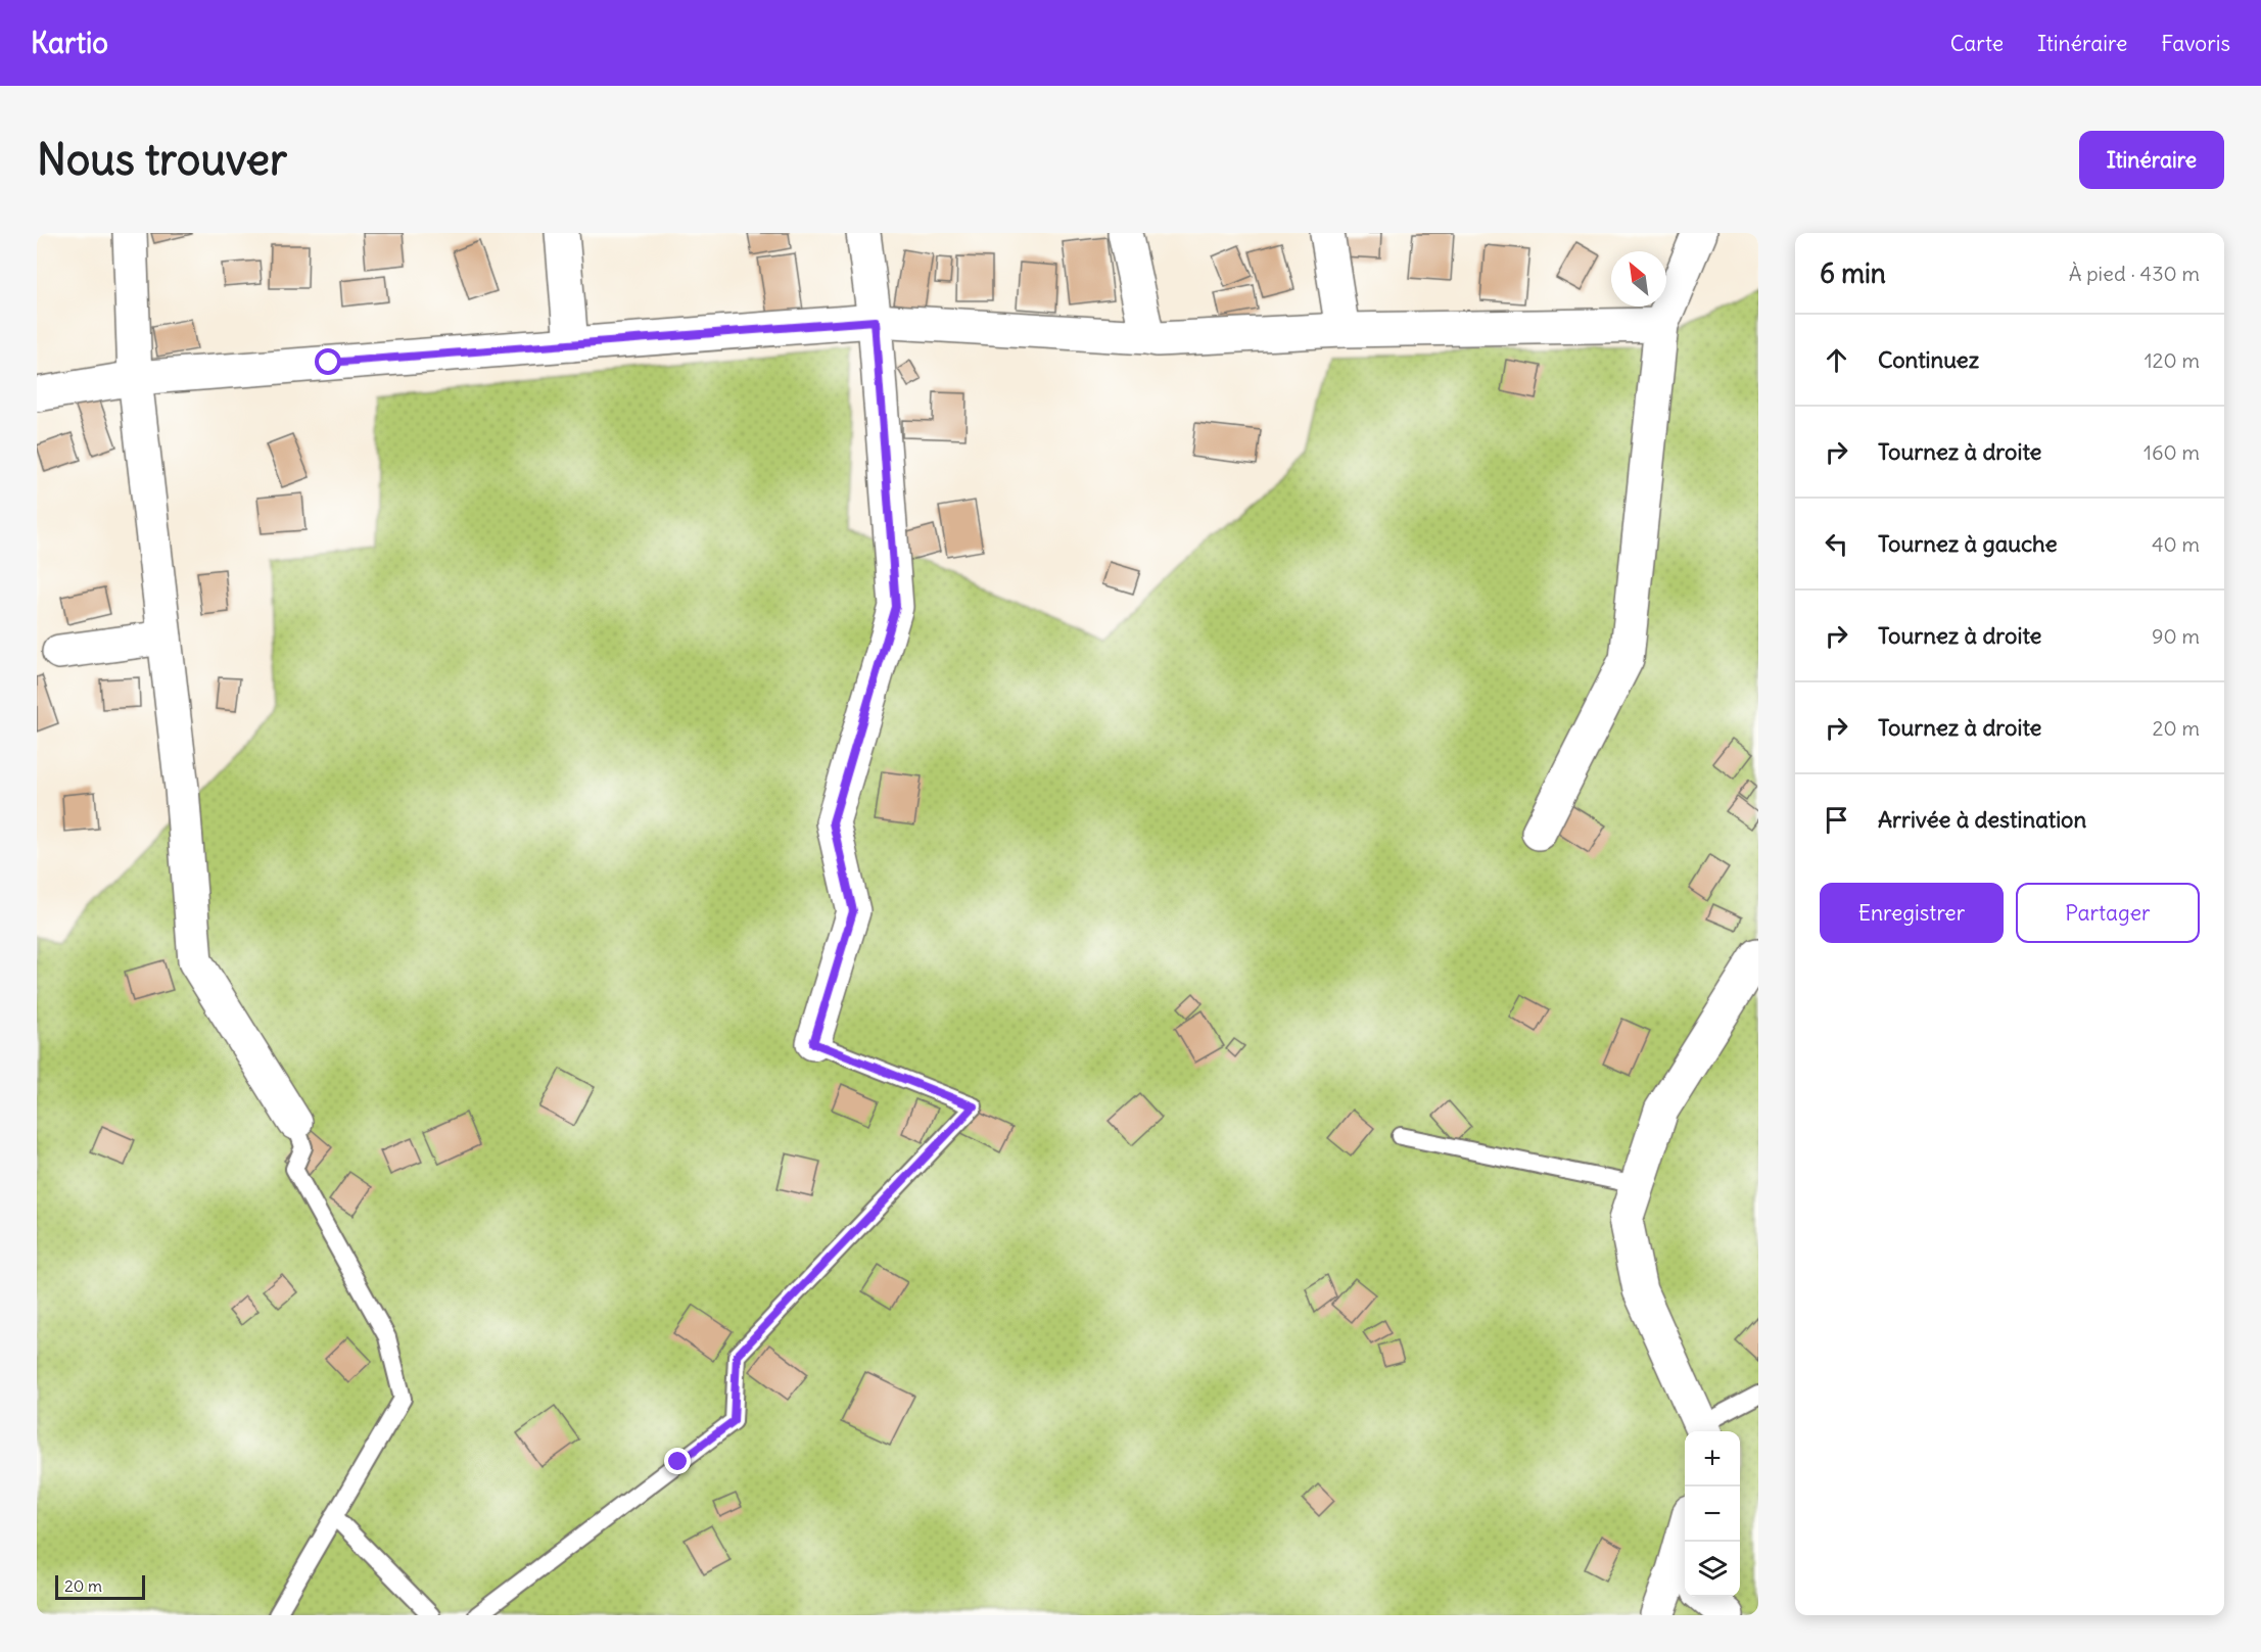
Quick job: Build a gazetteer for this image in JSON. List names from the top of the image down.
{
  "scale_bar": "20 m",
  "north": "top left",
  "page": {
    "header": "Kartio",
    "nav": ["Carte", "Itinéraire", "Favoris"],
    "buttons": [
      "Itinéraire",
      ["Enregistrer", "Partager"]
    ],
    "title": "Nous trouver",
    "heading": ["6 min", "À pied · 430 m"],
    "list": [
      ["Continuez", "120 m"],
      ["Tournez à droite", "160 m"],
      ["Tournez à gauche", "40 m"],
      ["Tournez à droite", "90 m"],
      ["Tournez à droite", "20 m"],
      "Arrivée à destination"
    ],
    "map_buttons": ["+", "−"],
    "scale": "20 m"
  }
}
